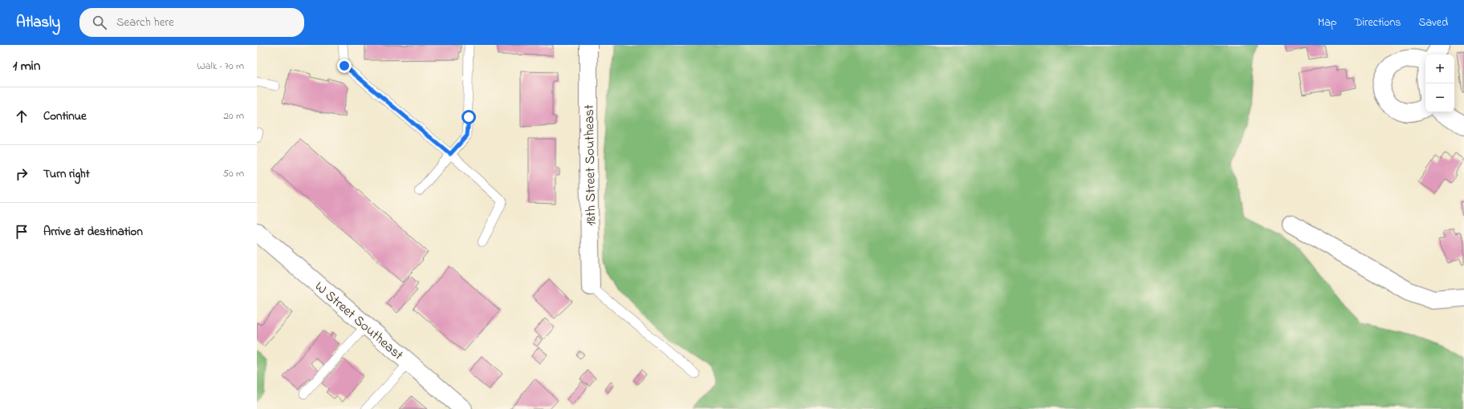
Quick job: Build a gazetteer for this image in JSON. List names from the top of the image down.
{
  "streets": {
    "street": ["18th Street Southeast", "W Street Southeast"]
  },
  "page": {
    "header": "Atlasly",
    "search": "Search here",
    "nav": ["Map", "Directions", "Saved"],
    "heading": ["1 min", "Walk · 70 m"],
    "map_buttons": ["+", "−"],
    "list": [
      ["Continue", "20 m"],
      ["Turn right", "50 m"],
      "Arrive at destination"
    ]
  }
}
